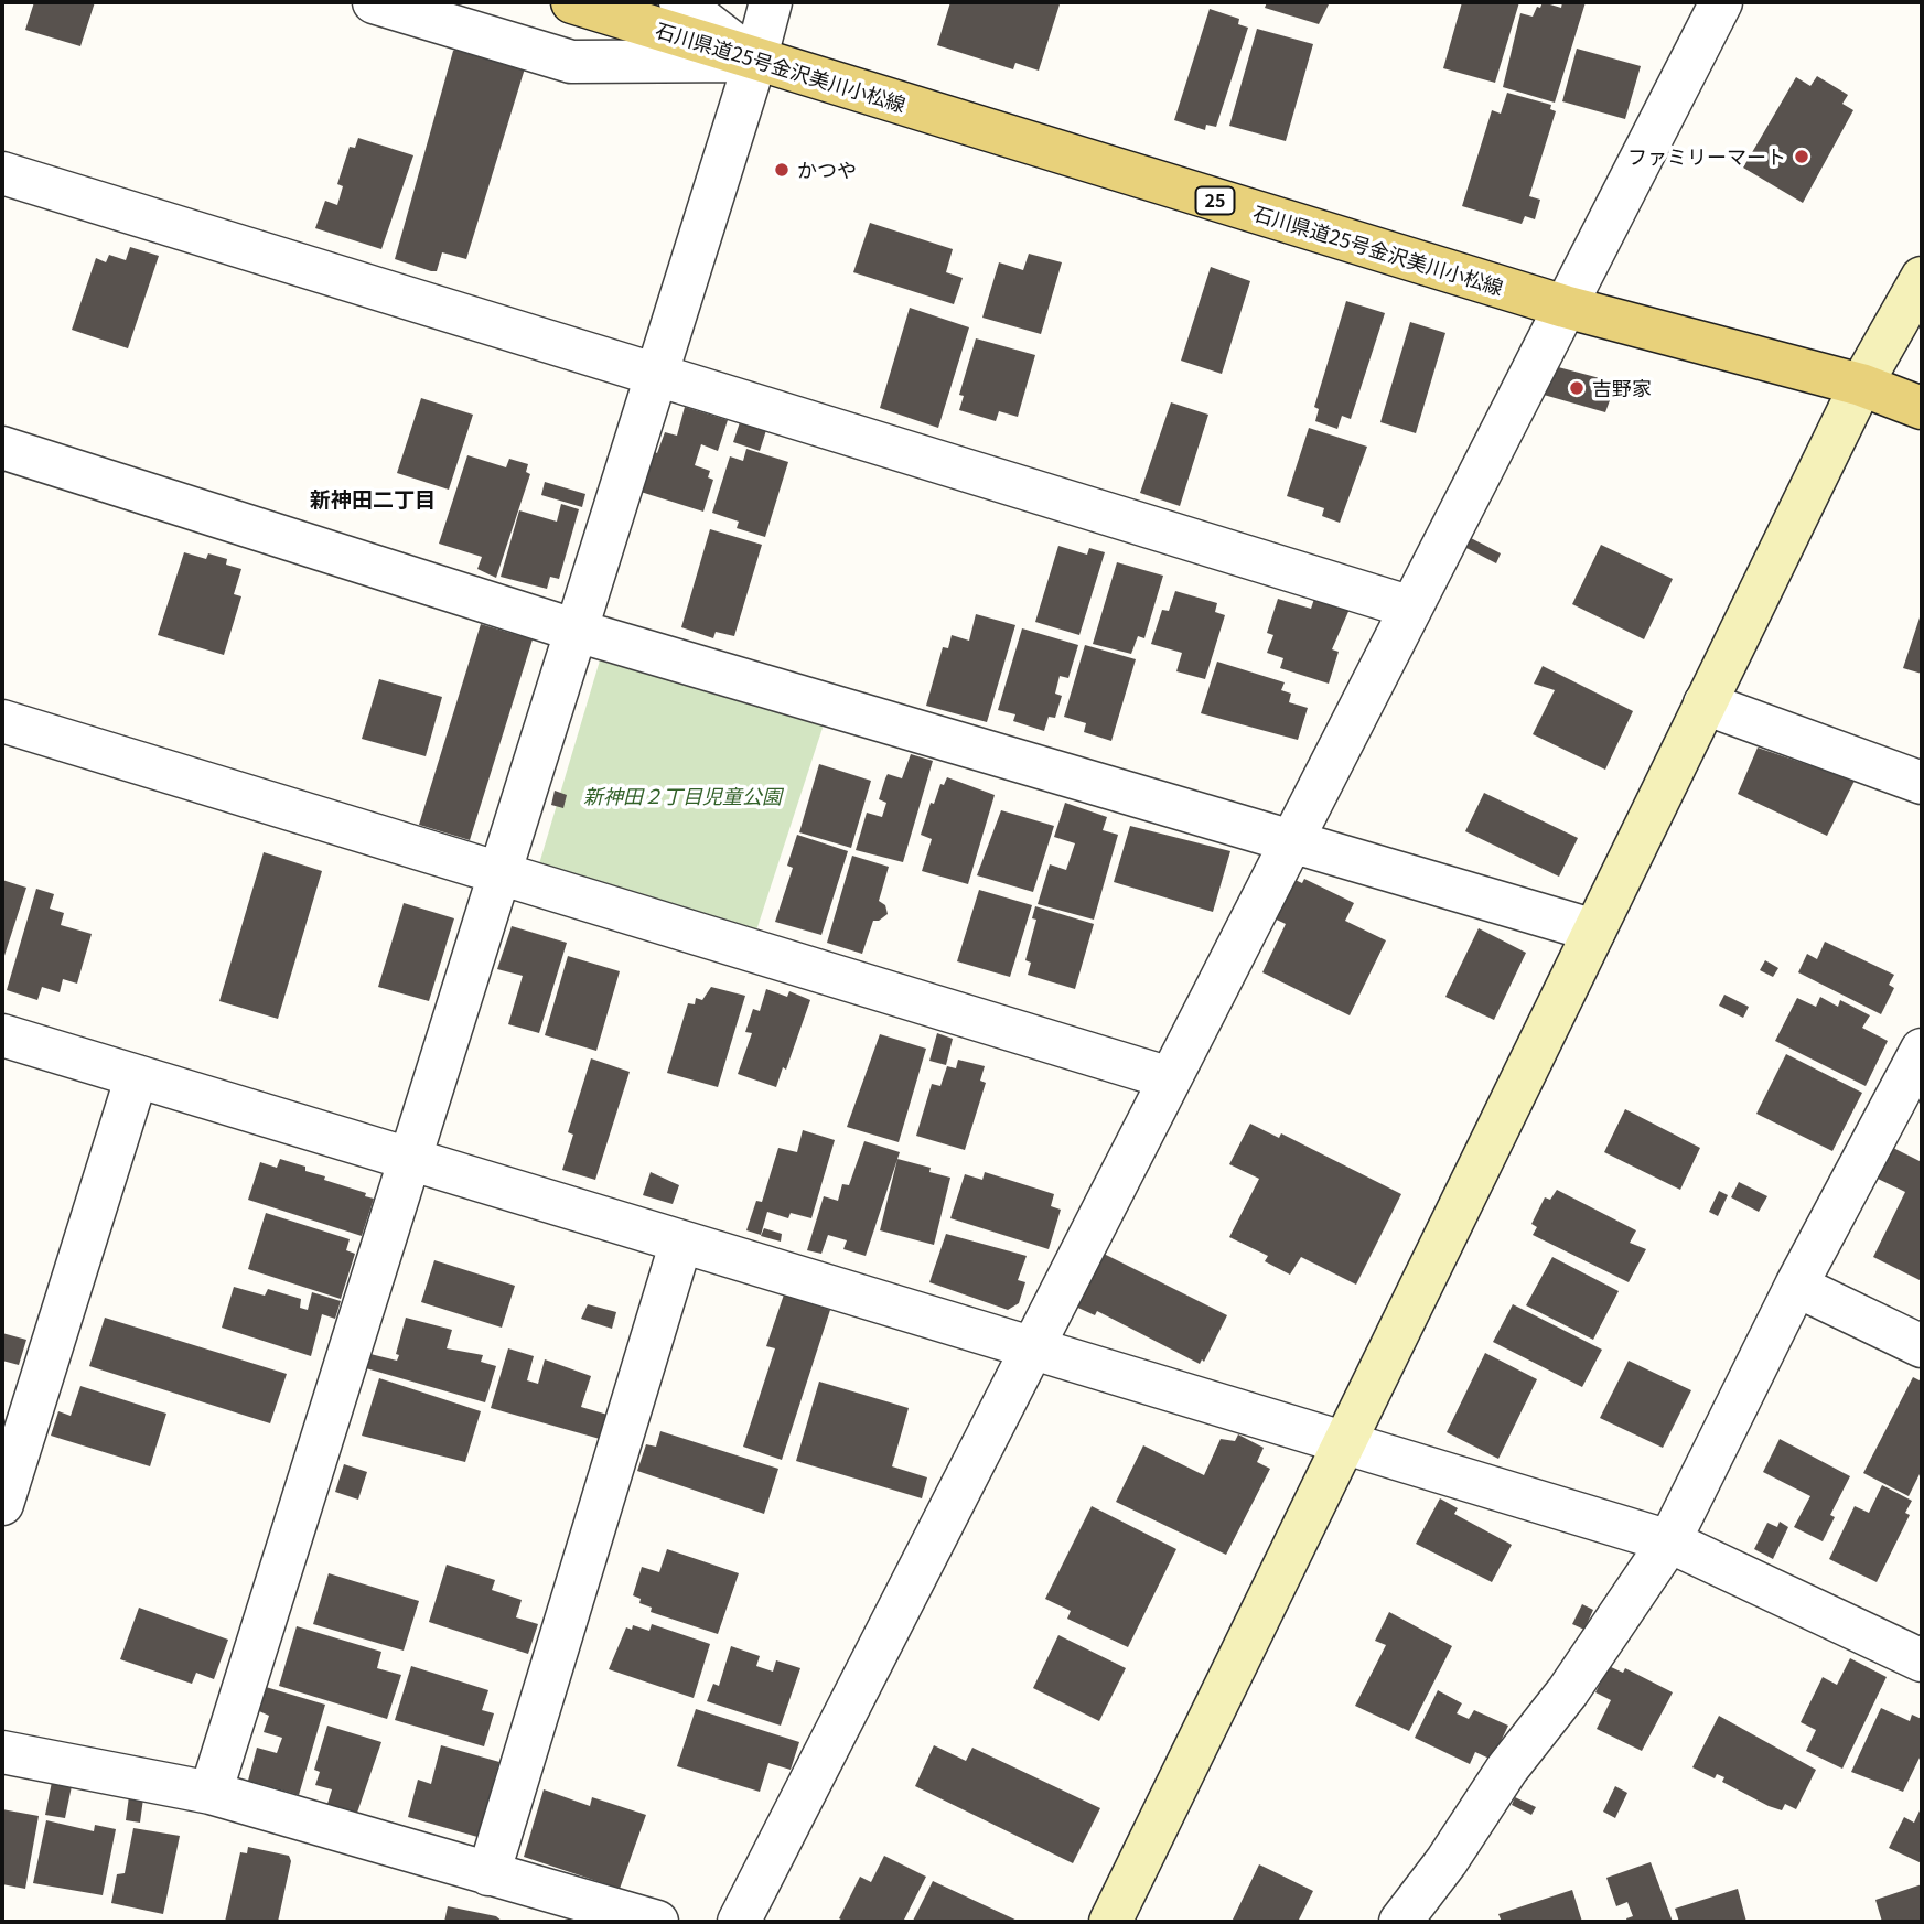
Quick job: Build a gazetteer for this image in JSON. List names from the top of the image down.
{
  "streets": {
    "main road": ["石川県道25号金沢美川小松線", "25"]
  },
  "districts": ["新神田二丁目"],
  "parks": ["新神田２丁目児童公園"],
  "places": ["ファミリーマート", "かつや", "吉野家"]
}
